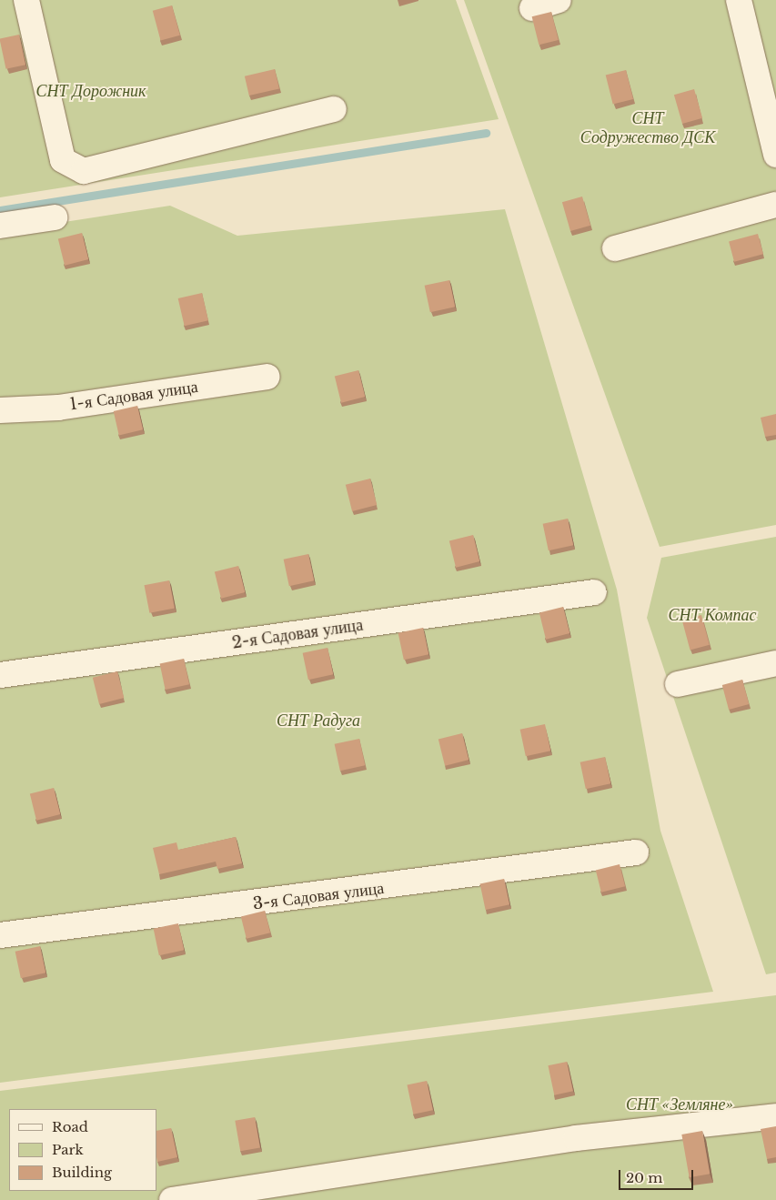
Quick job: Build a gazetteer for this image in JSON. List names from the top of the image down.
{
  "streets": {
    "street": ["1-я Садовая улица", "2-я Садовая улица", "3-я Садовая улица"]
  },
  "parks": [
    "СНТ Дорожник",
    "СНТ Содружество ДСК",
    "СНТ Компас",
    "СНТ Радуга",
    "СНТ «Земляне»"
  ],
  "legend": ["Road", "Park", "Building"],
  "scale_bar": "20 m"
}
